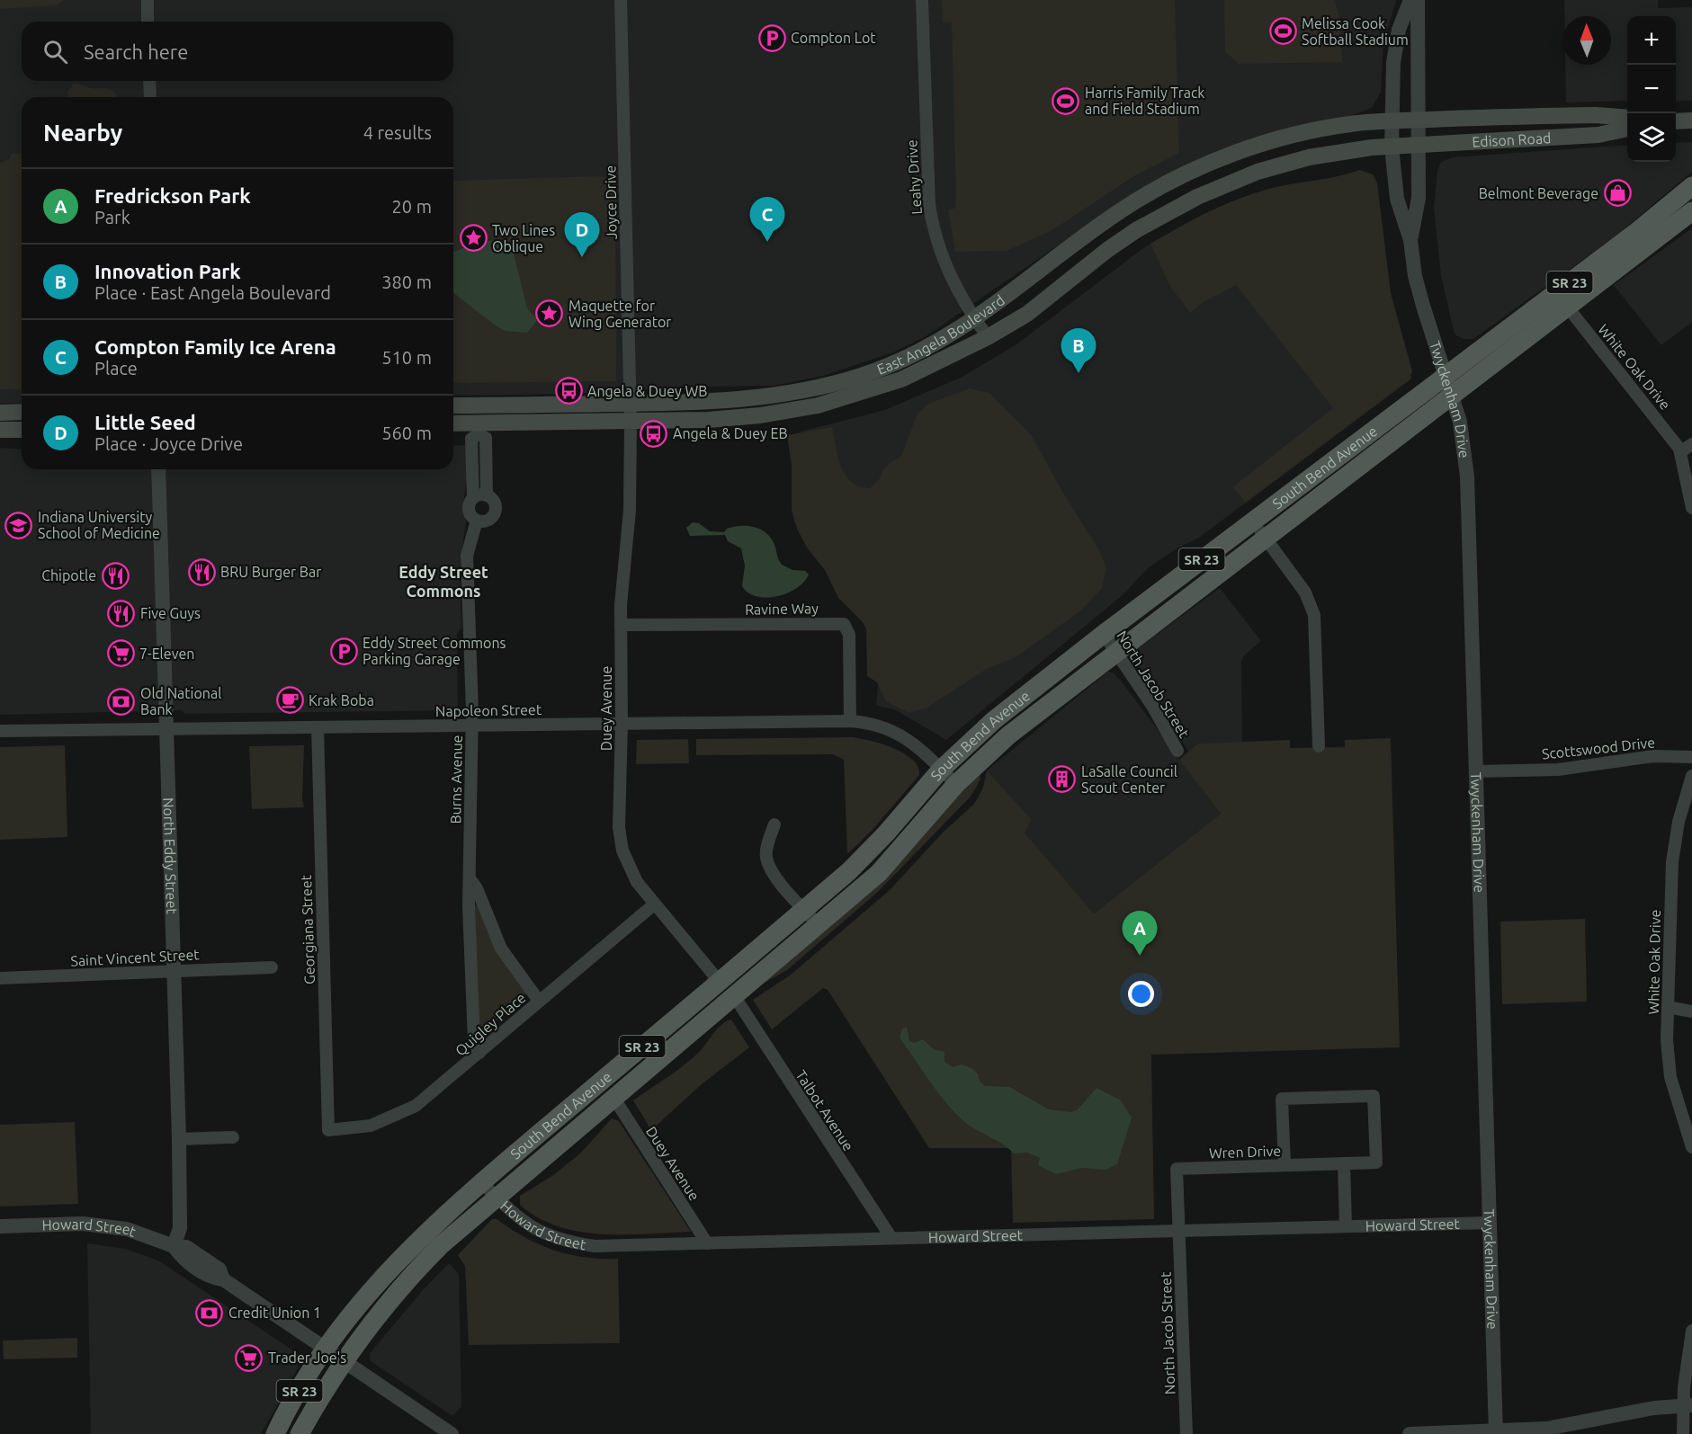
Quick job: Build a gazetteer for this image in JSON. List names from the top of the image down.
{
  "streets": {
    "main road": [
      "Edison Road",
      "SR 23",
      "East Angela Boulevard",
      "South Bend Avenue"
    ],
    "street": [
      "Leahy Drive",
      "Joyce Drive",
      "White Oak Drive",
      "Twyckenham Drive",
      "Ravine Way",
      "North Jacob Street",
      "Duey Avenue",
      "Napoleon Street",
      "Scottswood Drive",
      "Burns Avenue",
      "North Eddy Street",
      "Georgiana Street",
      "Saint Vincent Street",
      "Quigley Place",
      "Talbot Avenue",
      "Wren Drive",
      "Howard Street"
    ]
  },
  "crossings": [
    ["Edison Road", "East Angela Boulevard"],
    ["Edison Road", "Twyckenham Drive"],
    ["Leahy Drive", "East Angela Boulevard"],
    ["Joyce Drive", "East Angela Boulevard"],
    ["Joyce Drive", "Duey Avenue"],
    ["SR 23", "South Bend Avenue"],
    ["SR 23", "Howard Street"],
    ["East Angela Boulevard", "Twyckenham Drive"],
    ["East Angela Boulevard", "Duey Avenue"],
    ["White Oak Drive", "South Bend Avenue"],
    ["Twyckenham Drive", "South Bend Avenue"],
    ["Twyckenham Drive", "Scottswood Drive"],
    ["Twyckenham Drive", "Howard Street"],
    ["South Bend Avenue", "North Jacob Street"],
    ["South Bend Avenue", "Duey Avenue"],
    ["South Bend Avenue", "Napoleon Street"],
    ["South Bend Avenue", "Talbot Avenue"],
    ["South Bend Avenue", "Howard Street"],
    ["Ravine Way", "Duey Avenue"],
    ["Ravine Way", "Napoleon Street"],
    ["North Jacob Street", "Wren Drive"],
    ["North Jacob Street", "Howard Street"],
    ["Duey Avenue", "Napoleon Street"],
    ["Duey Avenue", "Quigley Place"],
    ["Duey Avenue", "Howard Street"],
    ["Napoleon Street", "Burns Avenue"],
    ["Napoleon Street", "North Eddy Street"],
    ["Napoleon Street", "Georgiana Street"],
    ["Burns Avenue", "Quigley Place"],
    ["North Eddy Street", "Saint Vincent Street"],
    ["North Eddy Street", "Howard Street"],
    ["Georgiana Street", "Quigley Place"],
    ["Talbot Avenue", "Howard Street"],
    ["Wren Drive", "Howard Street"]
  ],
  "districts": ["Eddy Street Commons"],
  "places": {
    "sports": ["Melissa Cook Softball Stadium", "Harris Family Track and Field Stadium"],
    "parking": ["Compton Lot", "Eddy Street Commons Parking Garage"],
    "shop": ["Belmont Beverage"],
    "place": ["Two Lines Oblique", "Maquette for Wing Generator"],
    "bus stop": ["Angela & Duey WB", "Angela & Duey EB"],
    "school or university": ["Indiana University School of Medicine"],
    "restaurant": ["BRU Burger Bar", "Chipotle", "Five Guys"],
    "supermarket": ["7-Eleven", "Trader Joe's"],
    "cafe": ["Krak Boba"],
    "bank": ["Old National Bank", "Credit Union 1"],
    "building": ["LaSalle Council Scout Center"]
  },
  "north": "top",
  "page": {
    "map_buttons": ["+", "−"],
    "search": "Search here",
    "heading": ["Nearby", "4 results"],
    "list": [
      {
        "mark": "A",
        "name": "Fredrickson Park",
        "note": "Park",
        "value": "20 m"
      },
      {
        "mark": "B",
        "name": "Innovation Park",
        "note": "Place · East Angela Boulevard",
        "value": "380 m"
      },
      {
        "mark": "C",
        "name": "Compton Family Ice Arena",
        "note": "Place",
        "value": "510 m"
      },
      {
        "mark": "D",
        "name": "Little Seed",
        "note": "Place · Joyce Drive",
        "value": "560 m"
      }
    ],
    "pins": [
      "C",
      "D",
      "B",
      "A"
    ]
  }
}
